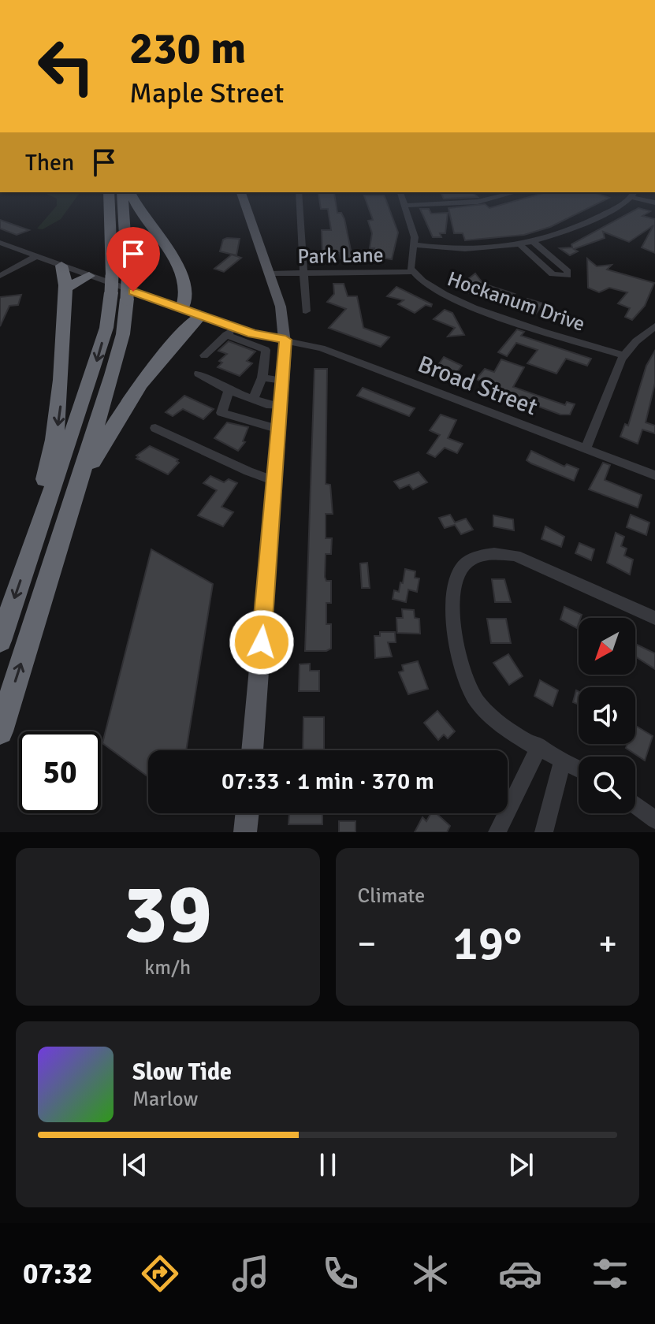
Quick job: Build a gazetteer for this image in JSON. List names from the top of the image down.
{
  "streets": {
    "street": ["Park Lane", "Hockanum Drive", "Broad Street"]
  },
  "crossings": [
    ["Park Lane", "Hockanum Drive"]
  ],
  "north": "bottom left",
  "page": {
    "turn": ["230 m", "Maple Street"],
    "then": "Then",
    "limit": "50",
    "trip": "07:33 · 1 min · 370 m",
    "tile": [
      ["39", "km/h"],
      "Climate"
    ],
    "heat": ["−", "19°", "+"],
    "song": ["Slow Tide", "Marlow"],
    "tabs": "07:32"
  }
}
